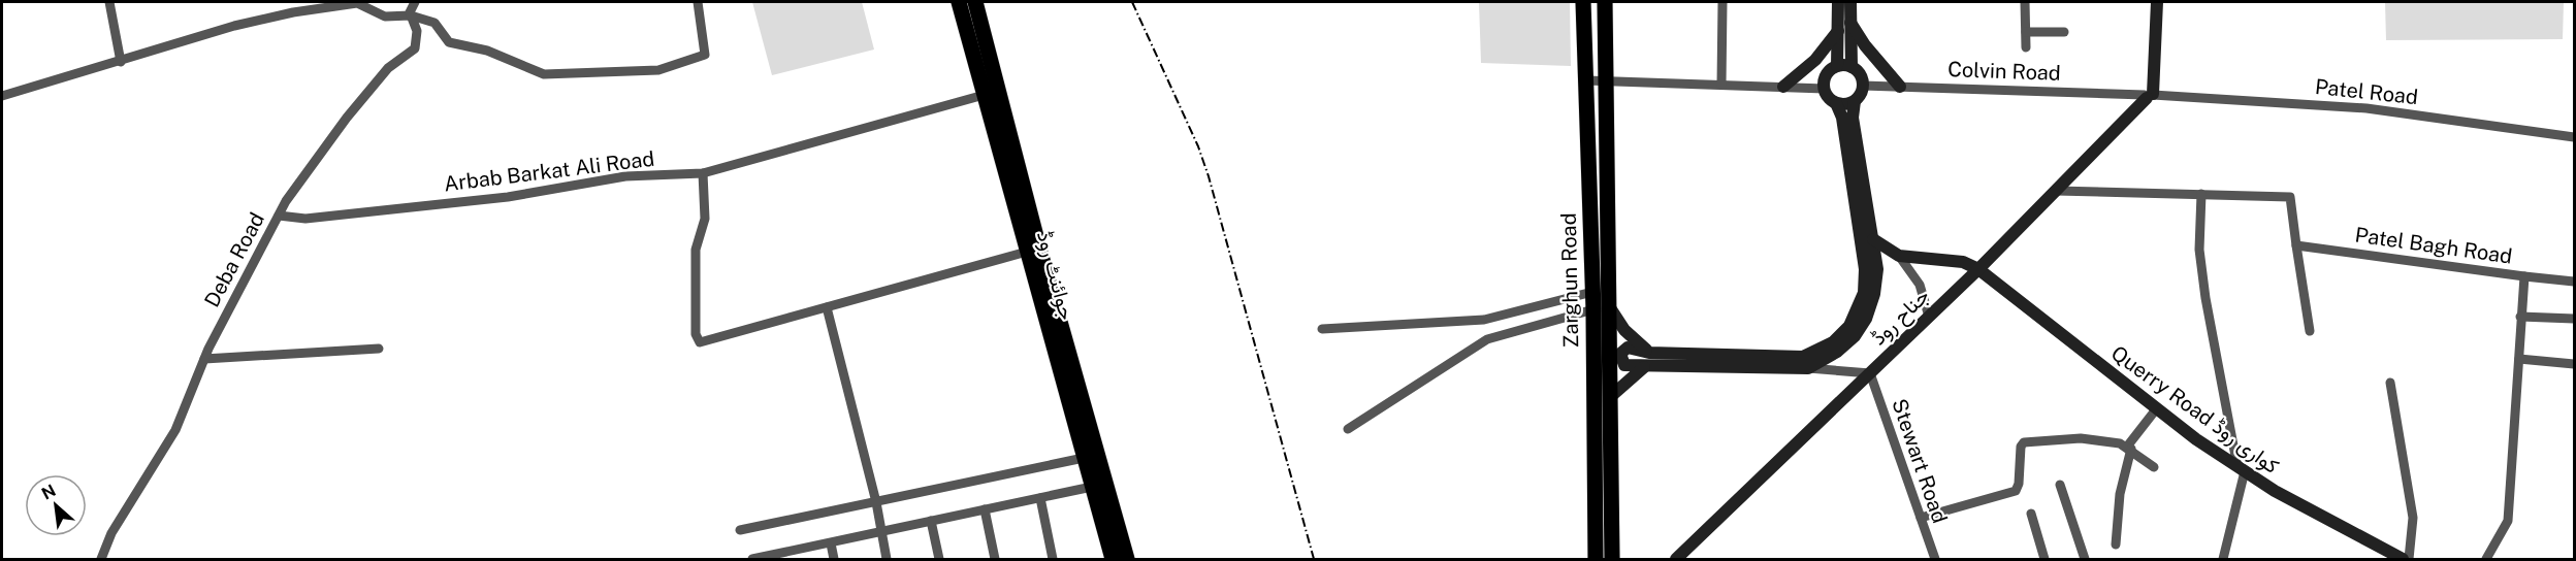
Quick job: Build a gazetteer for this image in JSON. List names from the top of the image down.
{
  "streets": {
    "main road": ["جوائنٹ روڈ", "Zarghun Road"],
    "street": [
      "Colvin Road",
      "Patel Road",
      "Arbab Barkat Ali Road",
      "Patel Bagh Road",
      "Deba Road",
      "جناح روڈ",
      "Querry Road کواری روڈ",
      "Stewart Road"
    ]
  },
  "crossings": [
    ["Colvin Road", "Patel Road"],
    ["Colvin Road", "جناح روڈ"],
    ["Patel Road", "جناح روڈ"],
    ["Arbab Barkat Ali Road", "Deba Road"],
    ["Arbab Barkat Ali Road", "جوائنٹ روڈ"],
    ["جناح روڈ", "Querry Road کواری روڈ"],
    ["جناح روڈ", "Stewart Road"]
  ],
  "north": "top left"
}
